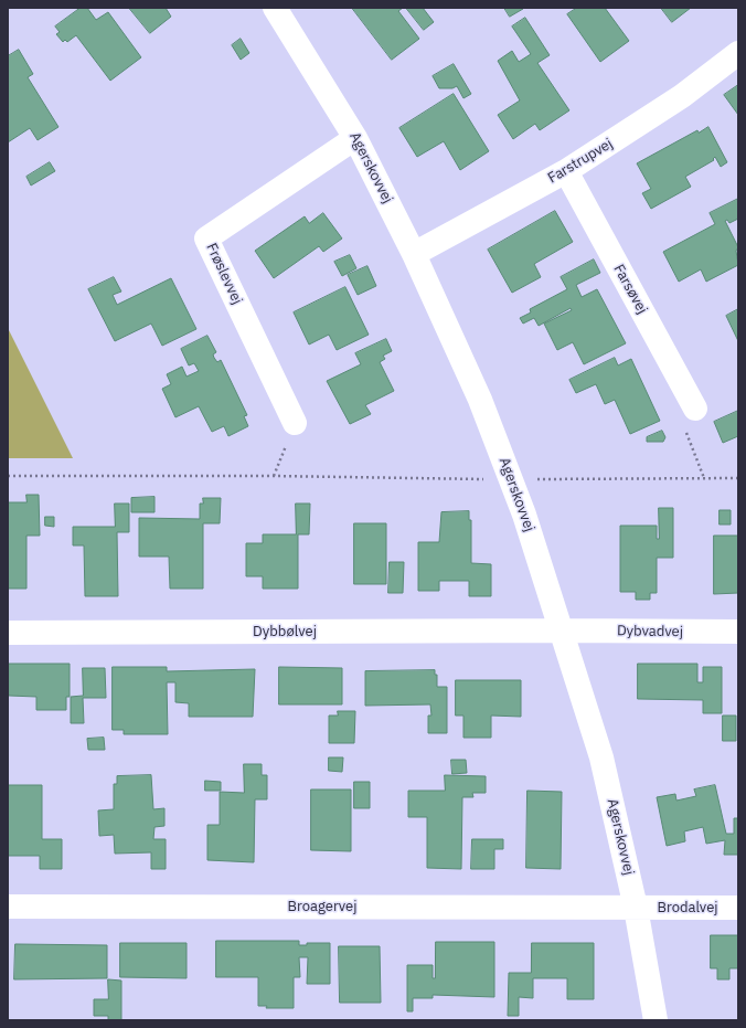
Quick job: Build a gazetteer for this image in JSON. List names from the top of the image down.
{
  "streets": {
    "street": [
      "Farstrupvej",
      "Agerskovvej",
      "Frøslevvej",
      "Farsøvej",
      "Dybbølvej",
      "Dybvadvej",
      "Broagervej",
      "Brodalvej"
    ]
  },
  "crossings": [
    ["Farstrupvej", "Agerskovvej"],
    ["Farstrupvej", "Farsøvej"],
    ["Agerskovvej", "Frøslevvej"],
    ["Agerskovvej", "Dybbølvej"],
    ["Agerskovvej", "Dybvadvej"],
    ["Agerskovvej", "Broagervej"],
    ["Agerskovvej", "Brodalvej"],
    ["Dybbølvej", "Dybvadvej"],
    ["Broagervej", "Brodalvej"]
  ]
}
